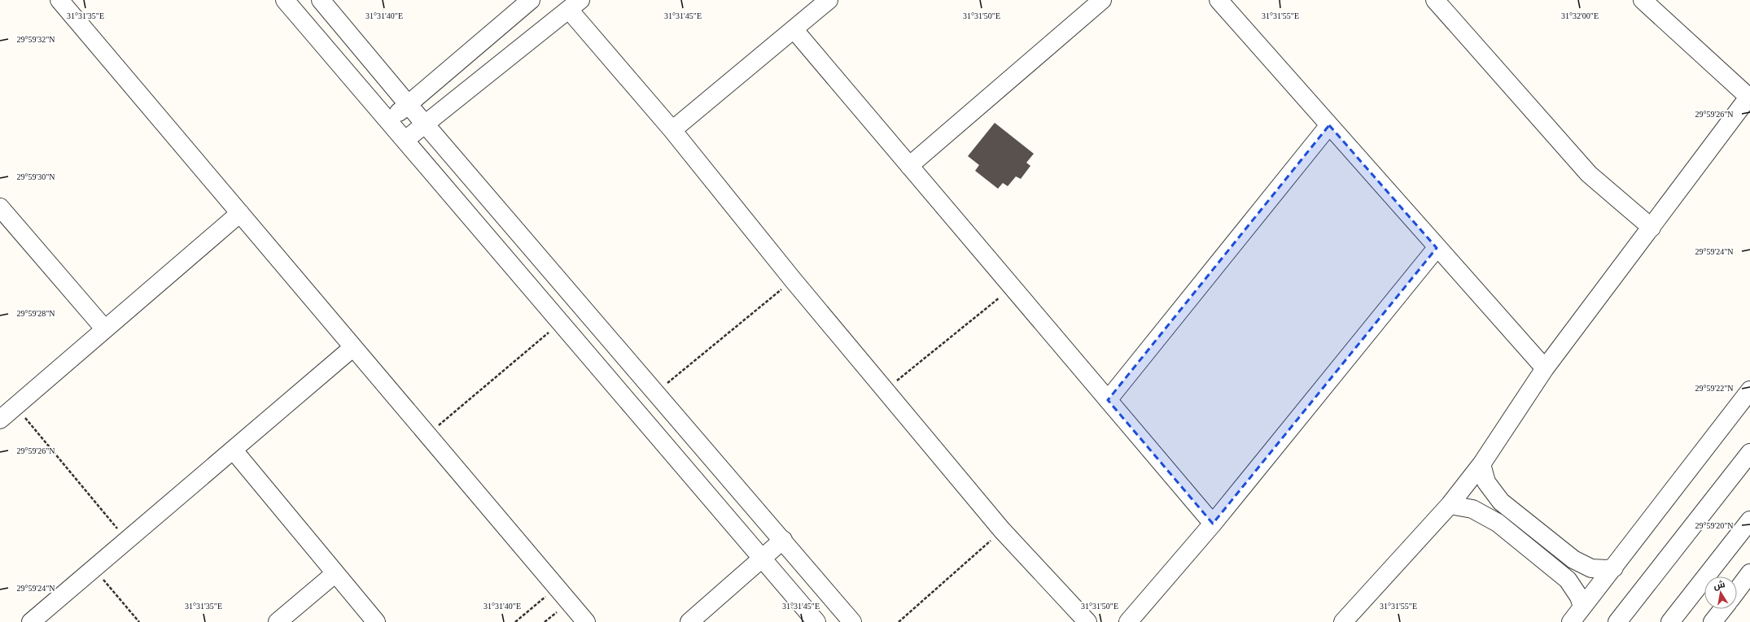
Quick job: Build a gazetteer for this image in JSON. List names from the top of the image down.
{
  "north": "top",
  "coordinates": [
    "31°31'35\"E",
    "31°31'40\"E",
    "31°31'45\"E",
    "31°31'50\"E",
    "31°31'55\"E",
    "31°32'00\"E",
    "29°59'32\"N",
    "29°59'26\"N",
    "29°59'30\"N",
    "29°59'24\"N",
    "29°59'28\"N",
    "29°59'22\"N",
    "29°59'20\"N"
  ]
}
